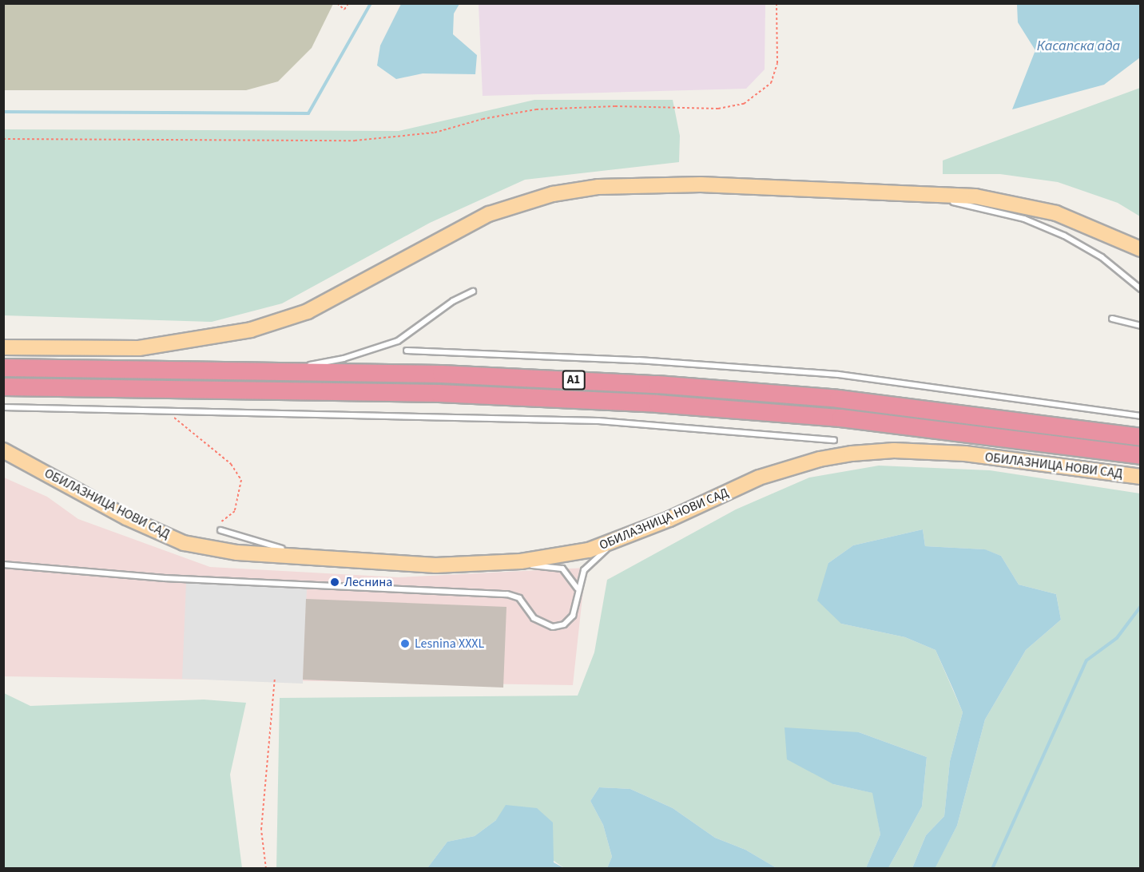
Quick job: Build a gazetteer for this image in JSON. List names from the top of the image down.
{
  "streets": {
    "highway": ["A1"],
    "main road": ["ОБИЛАЗНИЦА НОВИ САД"]
  },
  "water": ["Касапска ада"],
  "places": ["Леснина", "Lesnina XXXL"]
}
